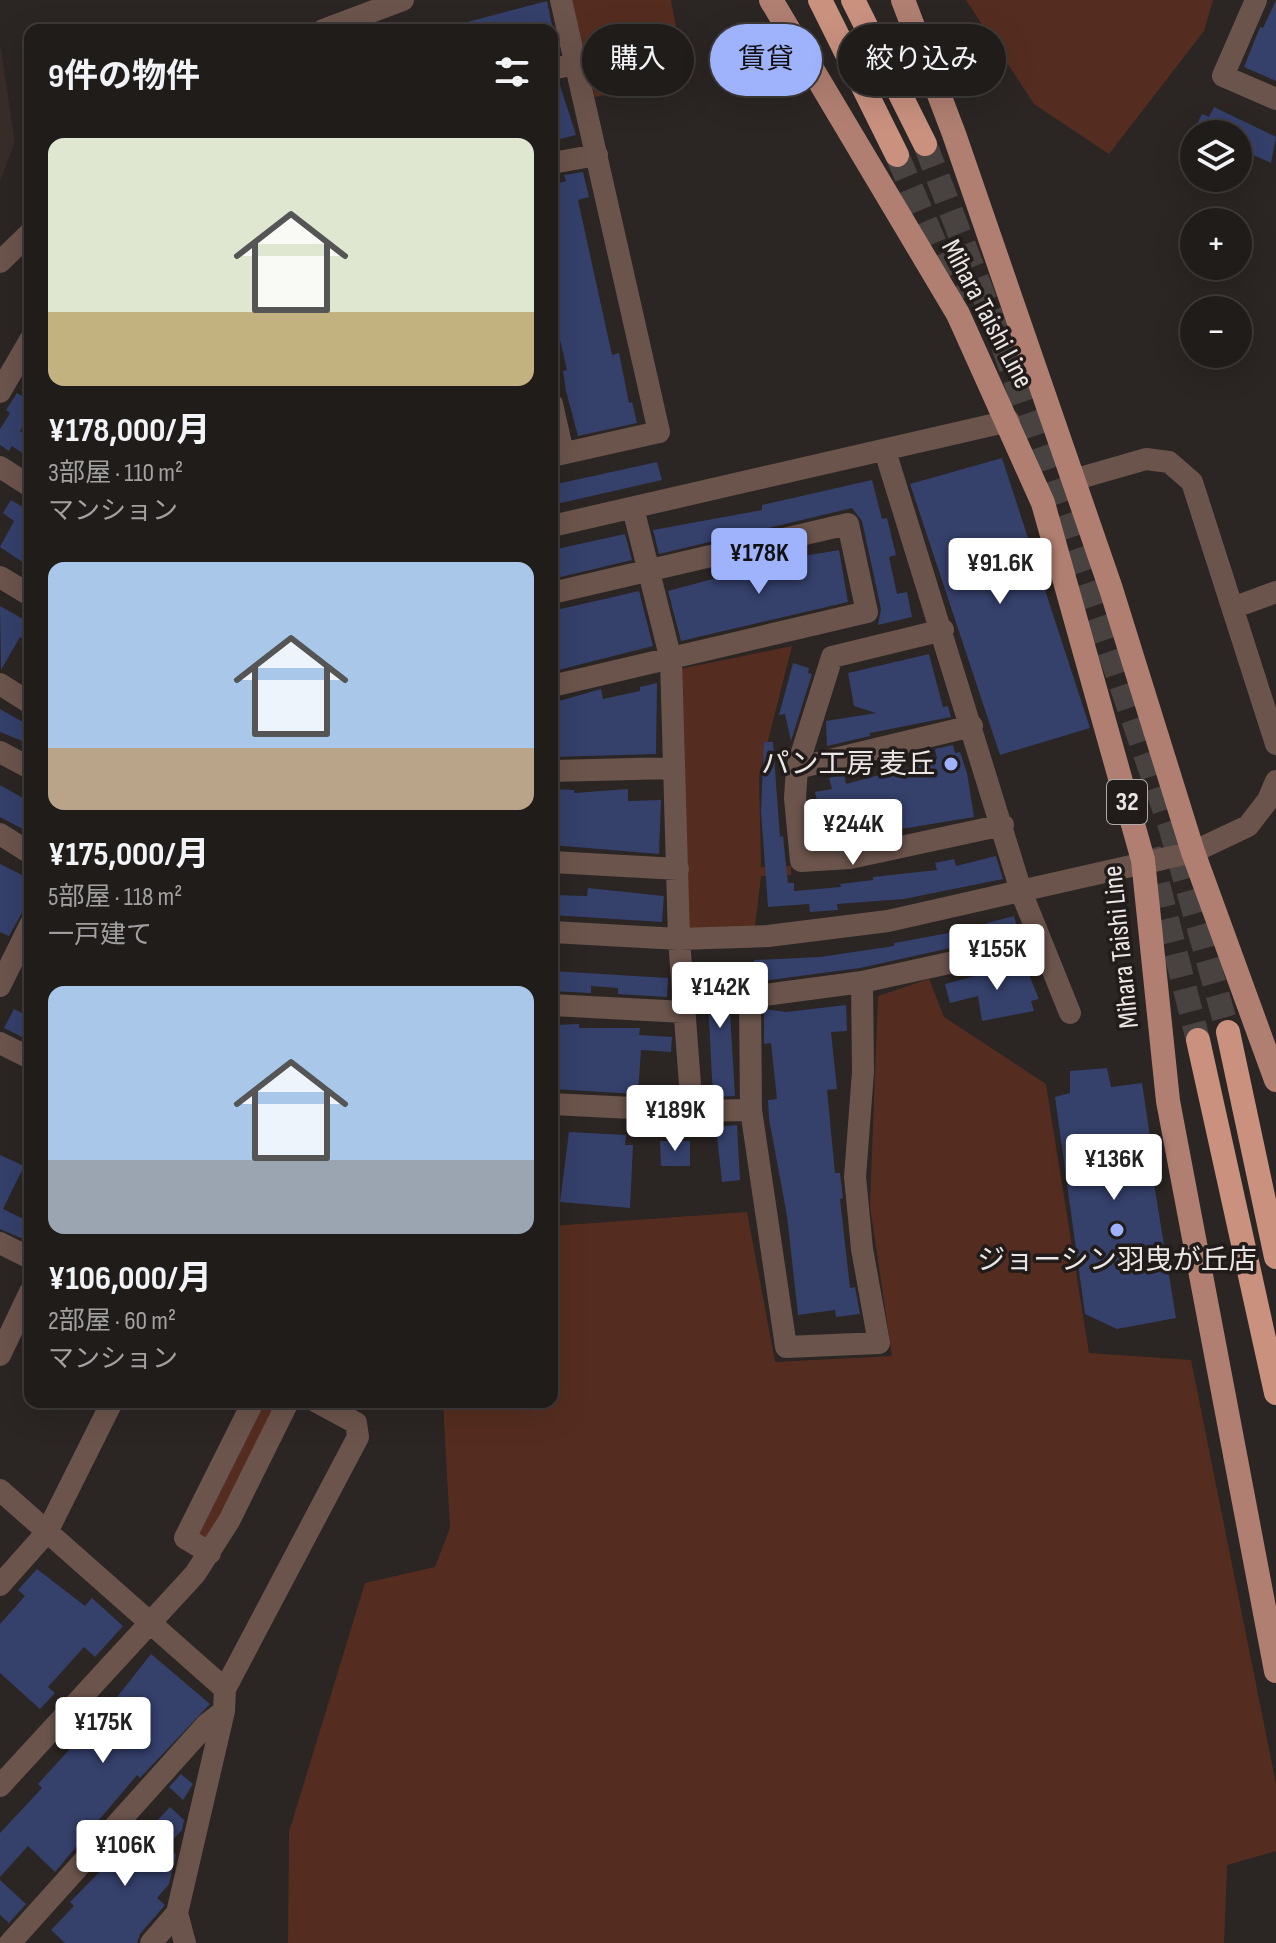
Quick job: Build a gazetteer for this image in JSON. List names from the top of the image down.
{
  "streets": {
    "main road": ["Mihara Taishi Line", "32"]
  },
  "places": ["パン工房 麦丘", "ジョーシン羽曳が丘店"],
  "page": {
    "chip": ["購入", "賃貸", "絞り込み"],
    "heading": "9件の物件",
    "map_buttons": ["+", "−"],
    "list": [
      {
        "name": "¥178,000/月",
        "note": "3部屋 · 110 m² · マンション"
      },
      {
        "name": "¥175,000/月",
        "note": "5部屋 · 118 m² · 一戸建て"
      },
      {
        "name": "¥106,000/月",
        "note": "2部屋 · 60 m² · マンション"
      }
    ],
    "price": [
      "¥178K",
      "¥91.6K",
      "¥244K",
      "¥155K",
      "¥142K",
      "¥189K",
      "¥136K",
      "¥175K",
      "¥106K"
    ]
  }
}
